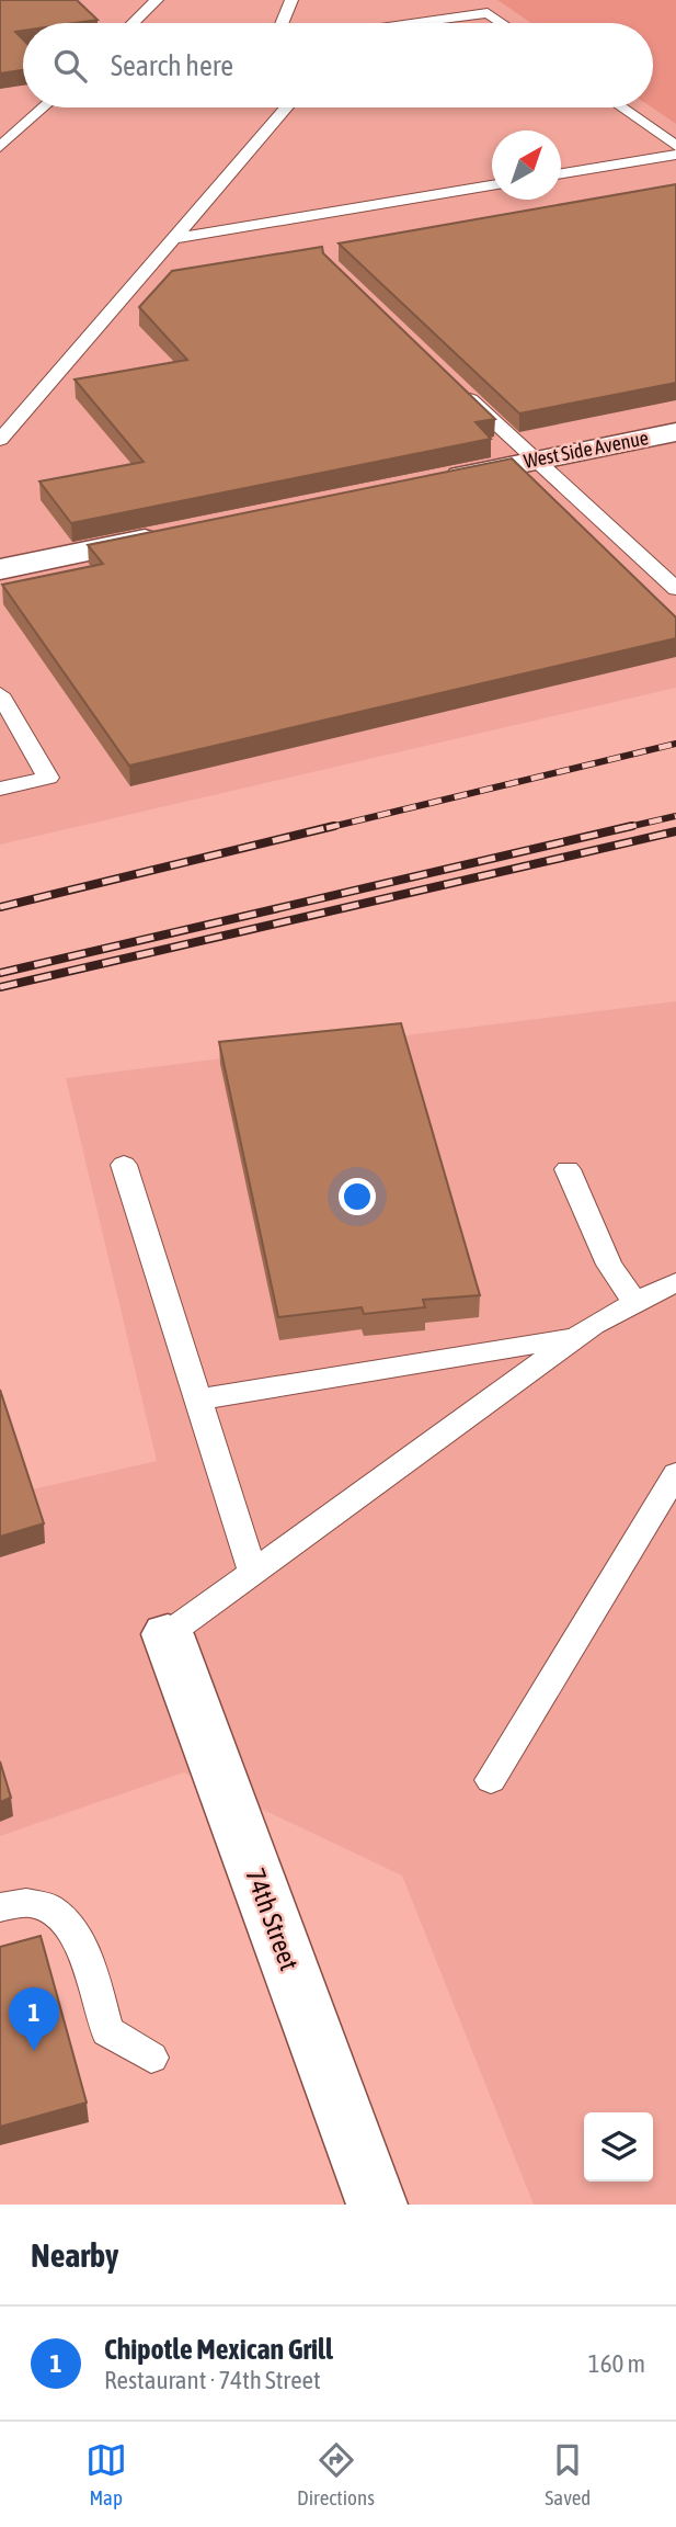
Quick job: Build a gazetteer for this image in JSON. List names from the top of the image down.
{
  "streets": {
    "street": ["West Side Avenue", "74th Street"]
  },
  "north": "top right",
  "page": {
    "search": "Search here",
    "pins": "1",
    "heading": "Nearby",
    "list": [
      {
        "mark": "1",
        "name": "Chipotle Mexican Grill",
        "note": "Restaurant · 74th Street",
        "value": "160 m"
      }
    ],
    "nav": ["Map", "Directions", "Saved"]
  }
}
